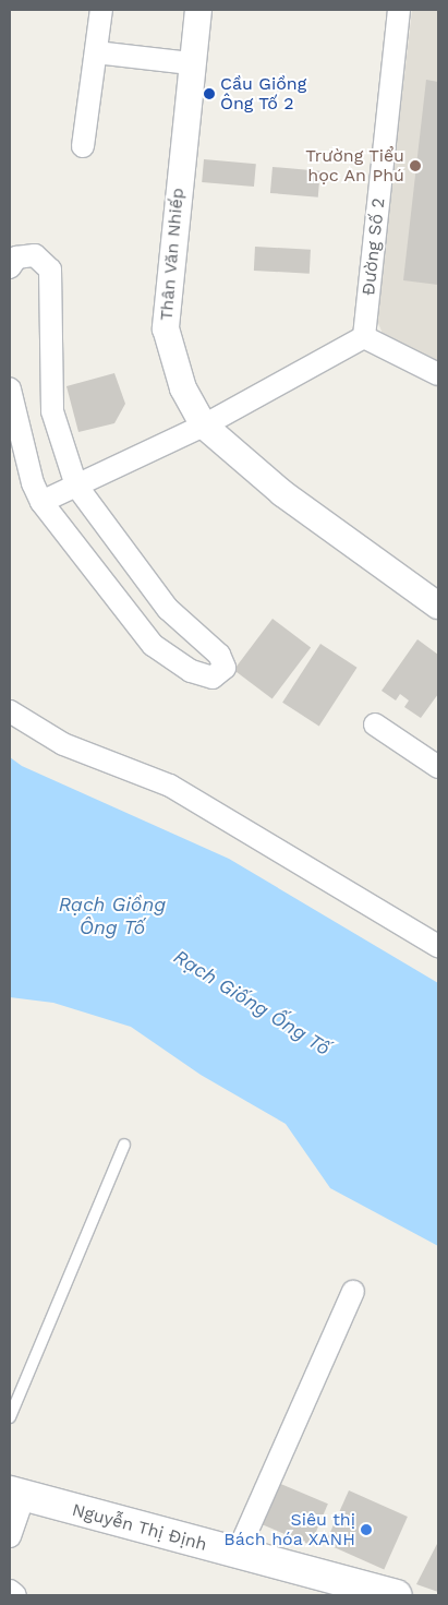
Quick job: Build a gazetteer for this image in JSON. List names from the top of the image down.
{
  "streets": {
    "main road": ["Nguyễn Thị Định"],
    "street": ["Đường Số 2", "Thân Văn Nhiếp"]
  },
  "water": ["Rạch Giồng Ông Tố", "Rạch Giống Ống Tố"],
  "places": ["Cầu Giồng Ông Tố 2", "Trường Tiểu học An Phú", "Siêu thị Bách hóa XANH"]
}
